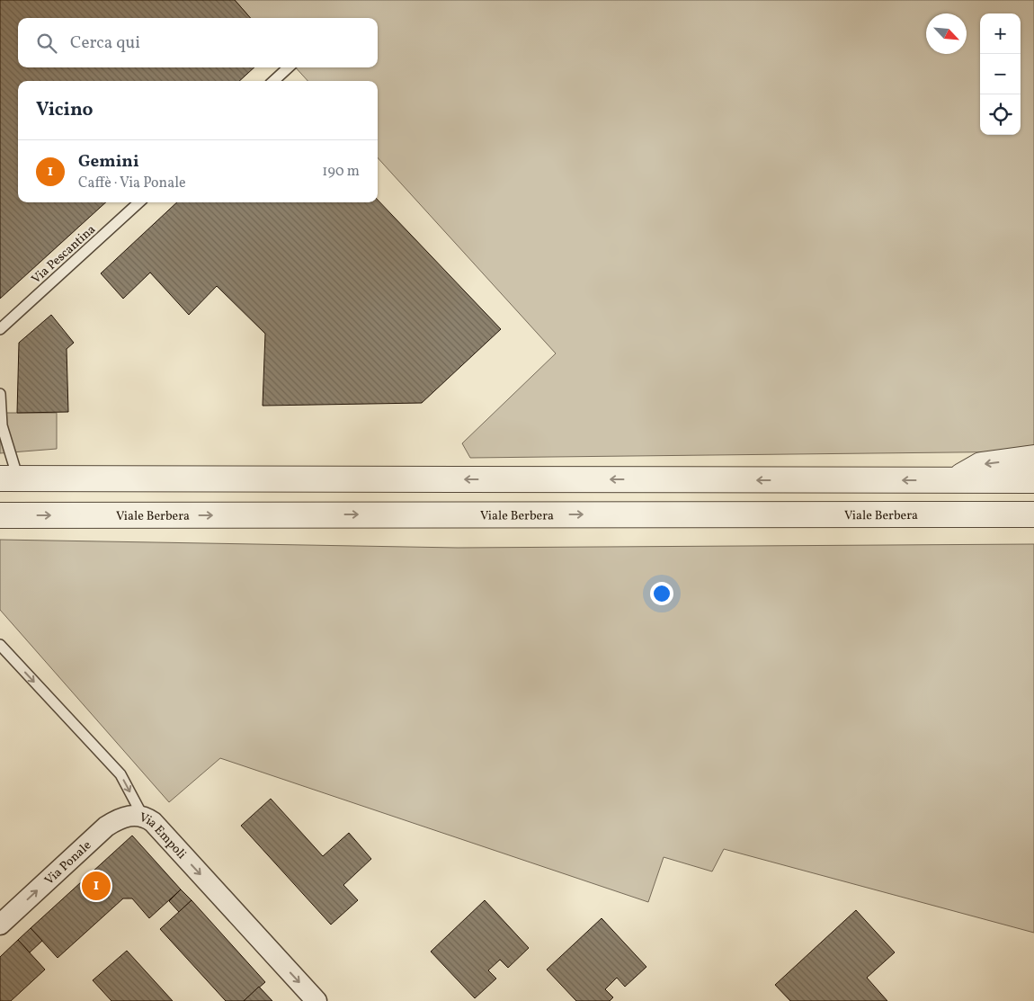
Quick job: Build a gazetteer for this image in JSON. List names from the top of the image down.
{
  "streets": {
    "street": ["Viale Berbera", "Via Empoli", "Via Ponale"],
    "lane": ["Via Pescantina"]
  },
  "crossings": [
    ["Via Empoli", "Via Ponale"]
  ],
  "one_way": ["Via Empoli", "Via Ponale"],
  "north": "bottom right",
  "page": {
    "map_buttons": ["+", "−"],
    "search": "Cerca qui",
    "heading": "Vicino",
    "list": [
      {
        "mark": "1",
        "name": "Gemini",
        "note": "Caffè · Via Ponale",
        "value": "190 m"
      }
    ],
    "pins": "1"
  }
}
